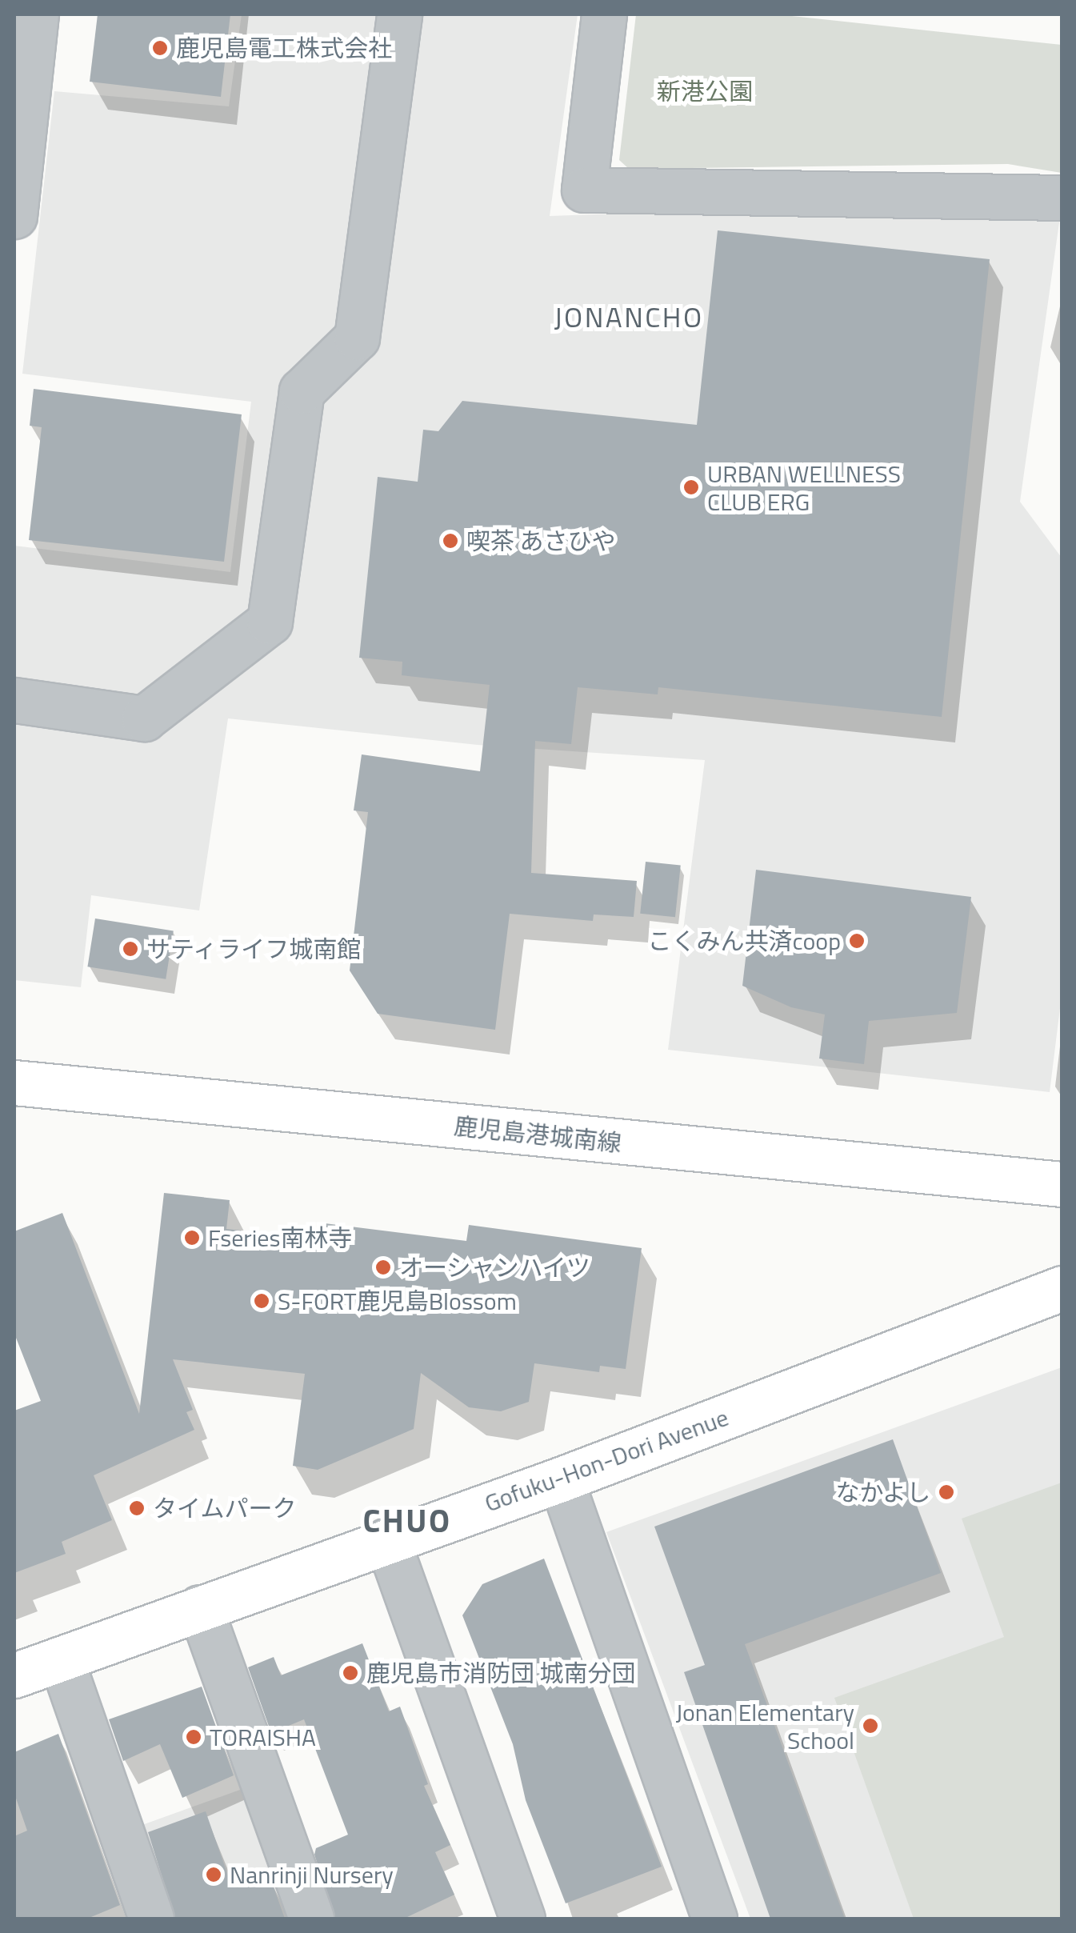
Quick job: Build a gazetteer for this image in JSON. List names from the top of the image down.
{
  "streets": {
    "main road": ["鹿児島港城南線", "Gofuku-Hon-Dori Avenue"]
  },
  "districts": ["JONANCHO", "CHUO"],
  "parks": ["新港公園"],
  "places": [
    "鹿児島電工株式会社",
    "URBAN WELLNESS CLUB ERG",
    "喫茶 あさひや",
    "こくみん共済coop",
    "サティライフ城南館",
    "Fseries南林寺",
    "オーシャンハイツ",
    "S-FORT鹿児島Blossom",
    "なかよし",
    "タイムパーク",
    "鹿児島市消防団 城南分団",
    "Jonan Elementary School",
    "TORAISHA",
    "Nanrinji Nursery"
  ]
}
